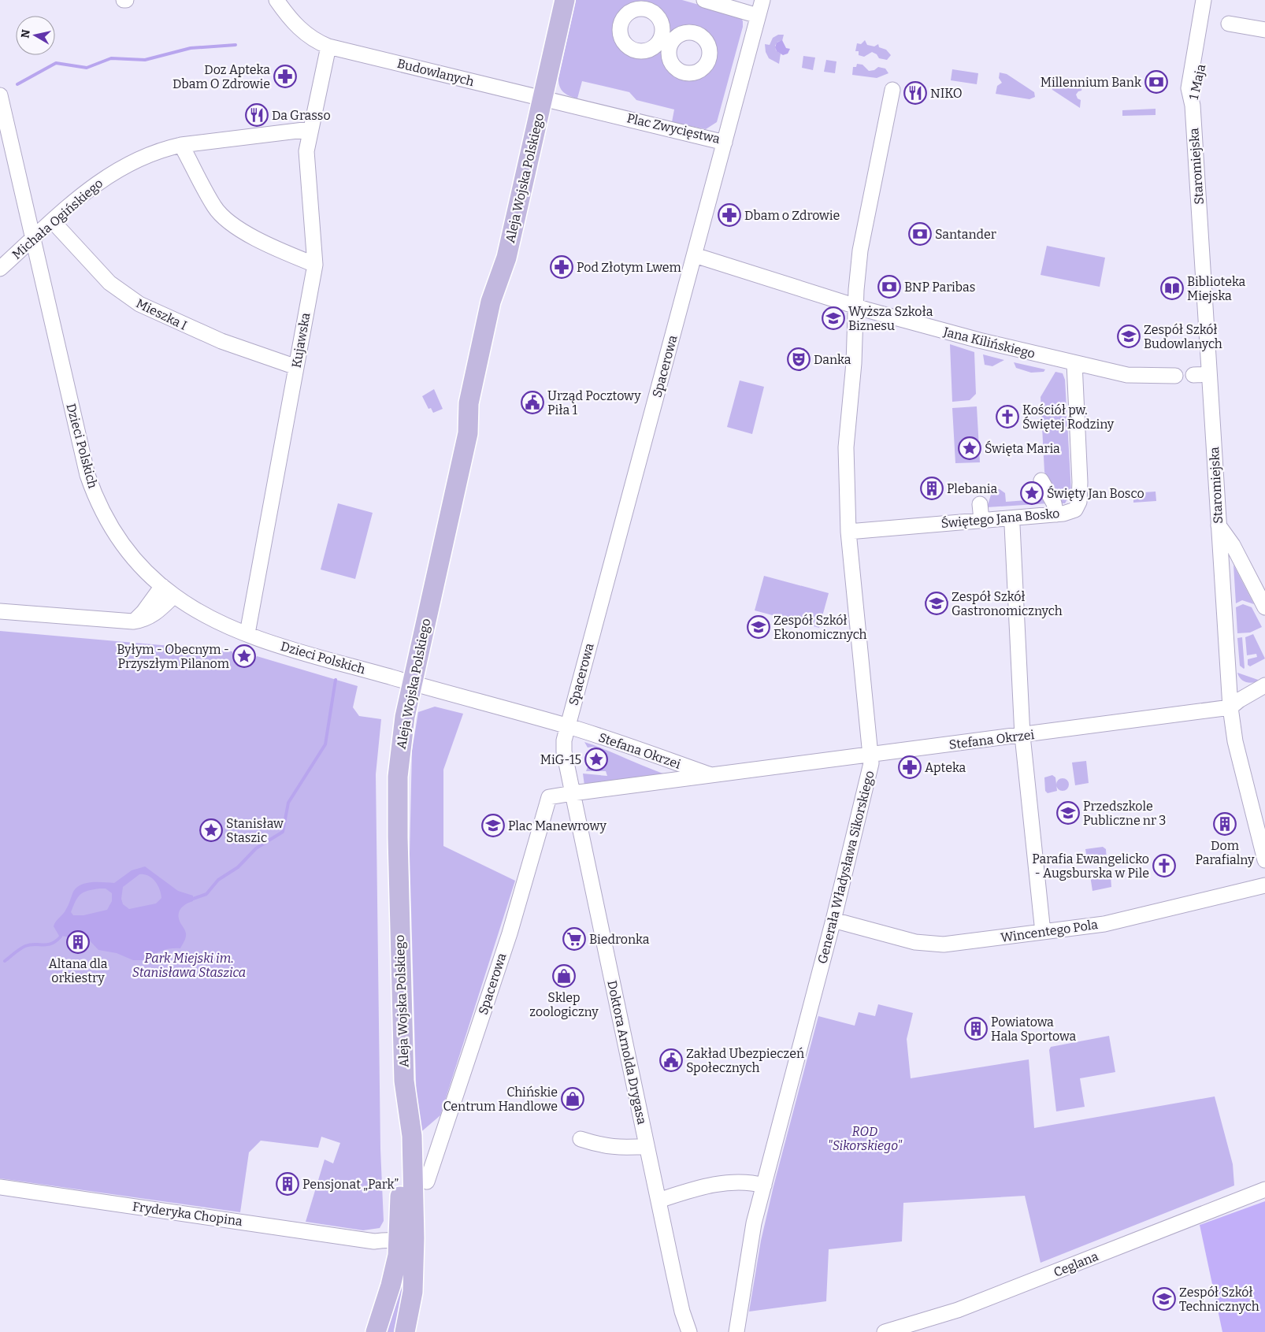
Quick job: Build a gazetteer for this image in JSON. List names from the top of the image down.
{
  "streets": {
    "main road": ["Aleja Wojska Polskiego"],
    "street": [
      "Budowlanych",
      "1 Maja",
      "Plac Zwycięstwa",
      "Staromiejska",
      "Michała Ogińskiego",
      "Mieszka I",
      "Kujawska",
      "Jana Kilińskiego",
      "Spacerowa",
      "Dzieci Polskich",
      "Świętego Jana Bosko",
      "Stefana Okrzei",
      "Generała Władysława Sikorskiego",
      "Wincentego Pola",
      "Doktora Arnolda Drygasa",
      "Fryderyka Chopina",
      "Ceglana"
    ]
  },
  "crossings": [
    ["Budowlanych", "Plac Zwycięstwa"],
    ["Budowlanych", "Aleja Wojska Polskiego"],
    ["Budowlanych", "Kujawska"],
    ["1 Maja", "Staromiejska"],
    ["Plac Zwycięstwa", "Aleja Wojska Polskiego"],
    ["Plac Zwycięstwa", "Spacerowa"],
    ["Staromiejska", "Stefana Okrzei"],
    ["Aleja Wojska Polskiego", "Dzieci Polskich"],
    ["Aleja Wojska Polskiego", "Fryderyka Chopina"],
    ["Michała Ogińskiego", "Mieszka I"],
    ["Michała Ogińskiego", "Kujawska"],
    ["Michała Ogińskiego", "Dzieci Polskich"],
    ["Mieszka I", "Kujawska"],
    ["Kujawska", "Dzieci Polskich"],
    ["Jana Kilińskiego", "Spacerowa"],
    ["Jana Kilińskiego", "Świętego Jana Bosko"],
    ["Jana Kilińskiego", "Generała Władysława Sikorskiego"],
    ["Spacerowa", "Dzieci Polskich"],
    ["Spacerowa", "Stefana Okrzei"],
    ["Spacerowa", "Doktora Arnolda Drygasa"],
    ["Dzieci Polskich", "Stefana Okrzei"],
    ["Świętego Jana Bosko", "Generała Władysława Sikorskiego"],
    ["Stefana Okrzei", "Generała Władysława Sikorskiego"],
    ["Stefana Okrzei", "Doktora Arnolda Drygasa"],
    ["Generała Władysława Sikorskiego", "Wincentego Pola"]
  ],
  "parks": ["Park Miejski im. Stanisława Staszica", "ROD \"Sikorskiego\""],
  "places": {
    "pharmacy": [
      "Doz Apteka Dbam O Zdrowie",
      "Dbam o Zdrowie",
      "Pod Złotym Lwem",
      "Apteka"
    ],
    "bank": ["Millennium Bank", "Santander", "BNP Paribas"],
    "restaurant": ["NIKO", "Da Grasso"],
    "library": ["Biblioteka Miejska"],
    "school or university": [
      "Wyższa Szkoła Biznesu",
      "Zespół Szkół Budowlanych",
      "Zespół Szkół Gastronomicznych",
      "Zespół Szkół Ekonomicznych",
      "Przedszkole Publiczne nr 3",
      "Plac Manewrowy",
      "Zespół Szkół Technicznych"
    ],
    "theatre": ["Danka"],
    "public building": ["Urząd Pocztowy Piła 1", "Zakład Ubezpieczeń Społecznych"],
    "church": ["Kościół pw. Świętej Rodziny", "Parafia Ewangelicko - Augsburska w Pile"],
    "place": [
      "Święta Maria",
      "Święty Jan Bosco",
      "Byłym - Obecnym - Przyszłym Pilanom",
      "MiG-15",
      "Stanisław Staszic"
    ],
    "building": [
      "Plebania",
      "Dom Parafialny",
      "Altana dla orkiestry",
      "Powiatowa Hala Sportowa",
      "Pensjonat „Park”"
    ],
    "supermarket": ["Biedronka"],
    "shop": ["Sklep zoologiczny", "Chińskie Centrum Handlowe"]
  },
  "north": "left"
}
